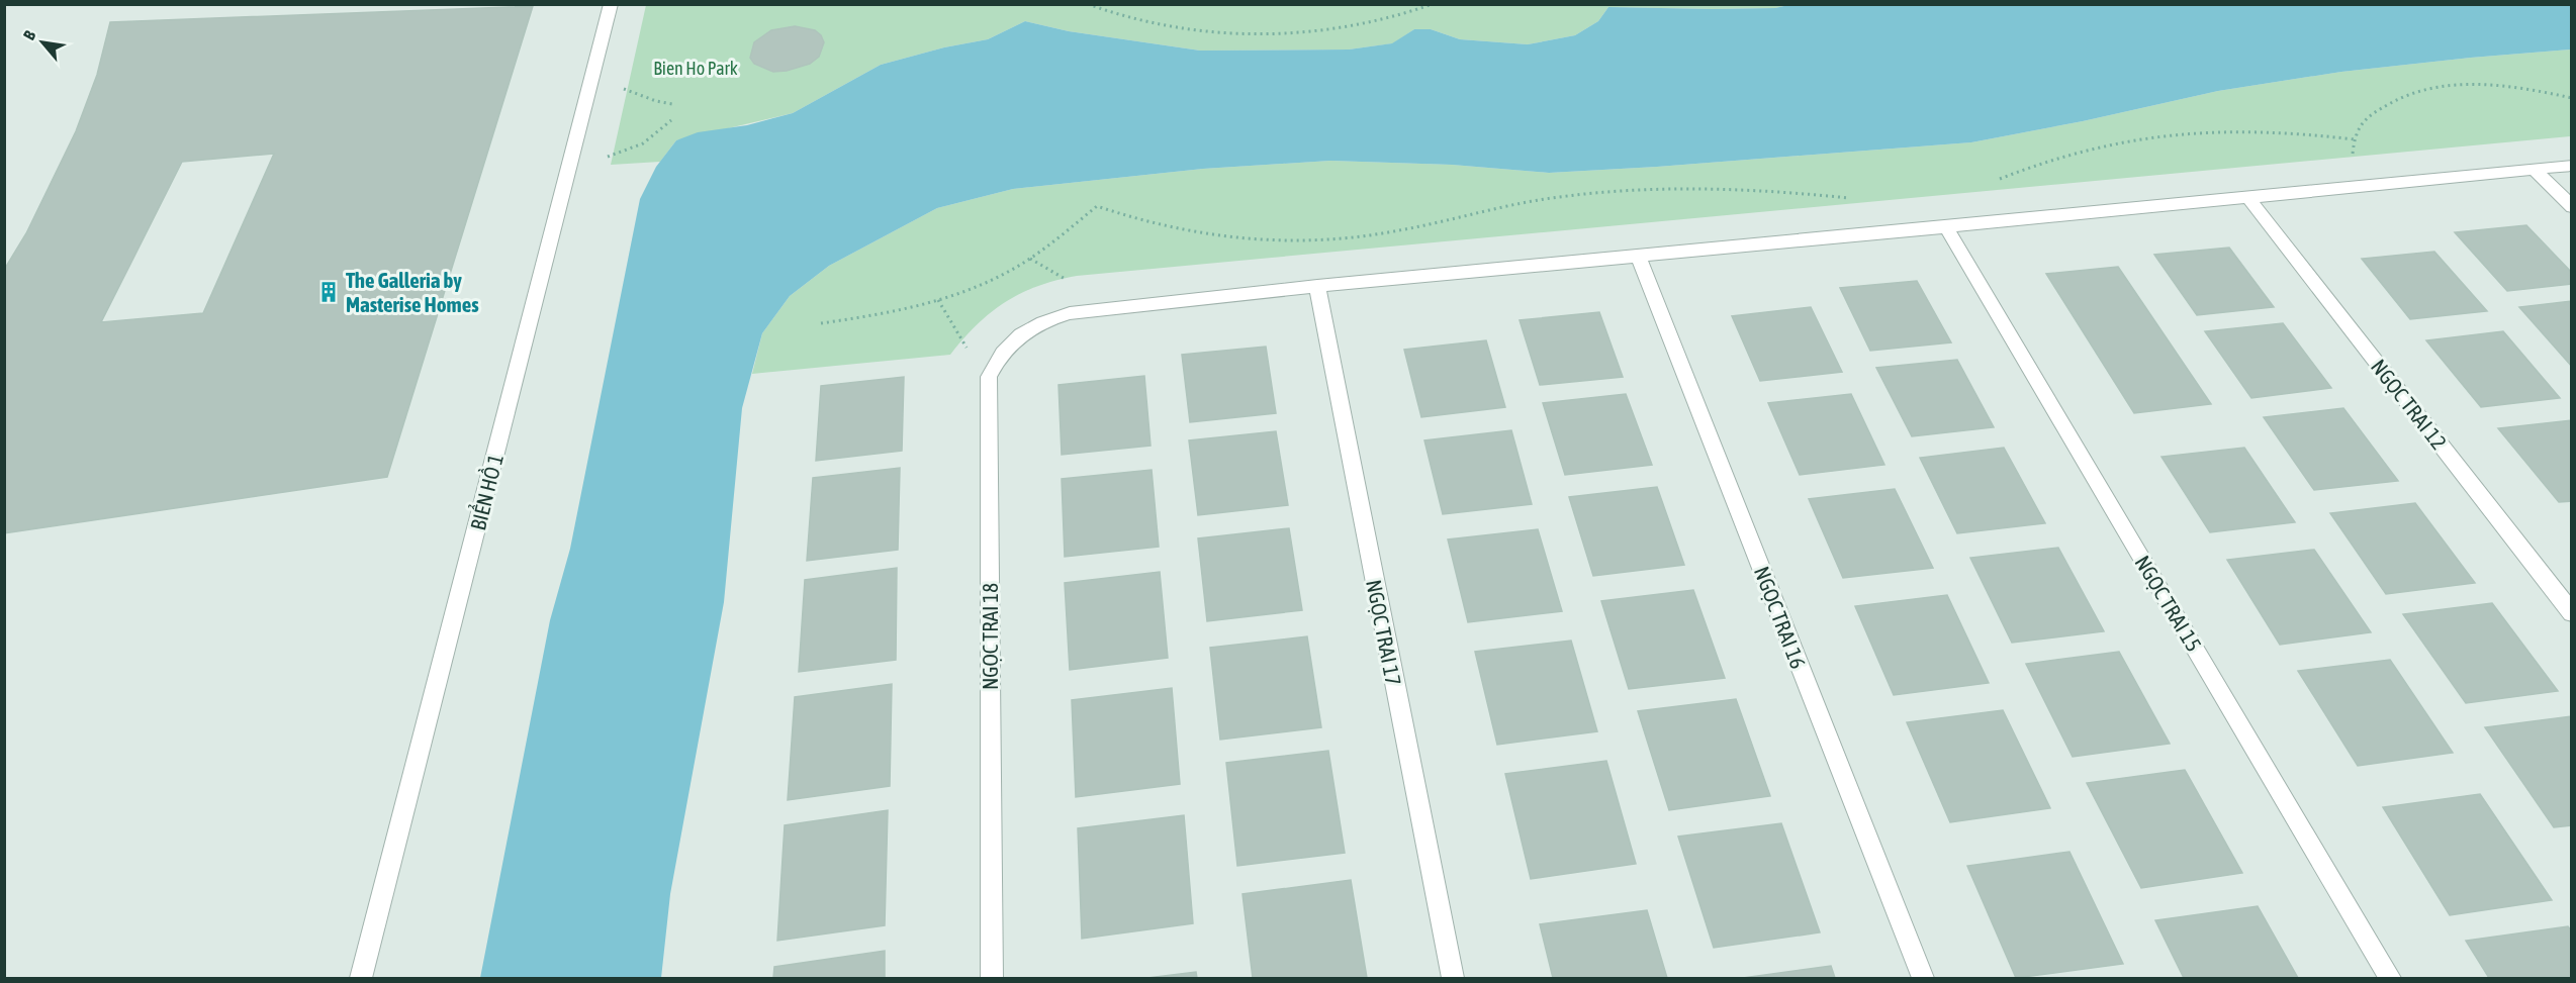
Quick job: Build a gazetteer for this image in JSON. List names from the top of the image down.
{
  "streets": {
    "street": [
      "NGỌC TRAI 12",
      "BIỂN HỒ 1",
      "NGỌC TRAI 15",
      "NGỌC TRAI 16",
      "NGỌC TRAI 17",
      "NGỌC TRAI 18"
    ]
  },
  "crossings": [
    ["NGỌC TRAI 12", "NGỌC TRAI 18"],
    ["NGỌC TRAI 15", "NGỌC TRAI 18"],
    ["NGỌC TRAI 16", "NGỌC TRAI 18"],
    ["NGỌC TRAI 17", "NGỌC TRAI 18"]
  ],
  "parks": ["Bien Ho Park"],
  "places": {
    "building": ["The Galleria by Masterise Homes"]
  },
  "north": "top left"
}
